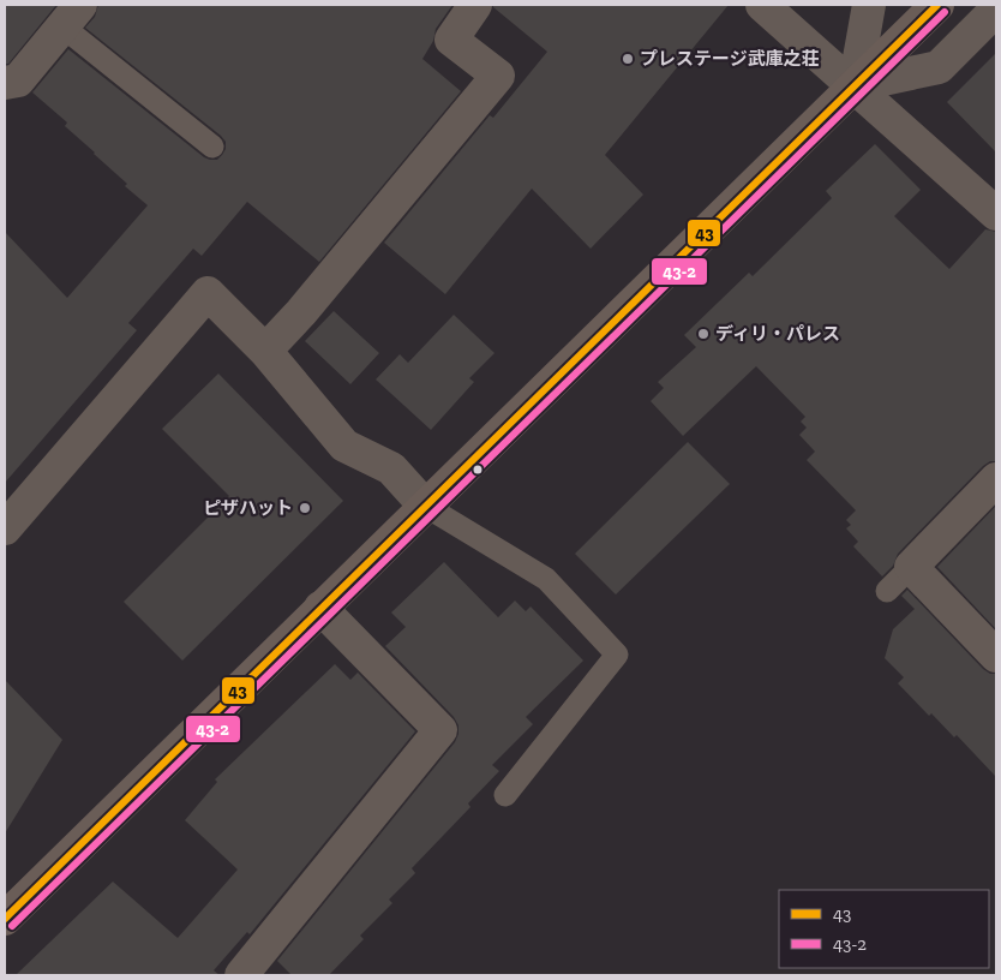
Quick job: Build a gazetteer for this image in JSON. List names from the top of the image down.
{
  "places": ["プレステージ武庫之荘", "ディリ・パレス", "ピザハット"],
  "lines": ["transit line 43", "transit line 43-2"],
  "legend": ["43", "43-2"]
}
